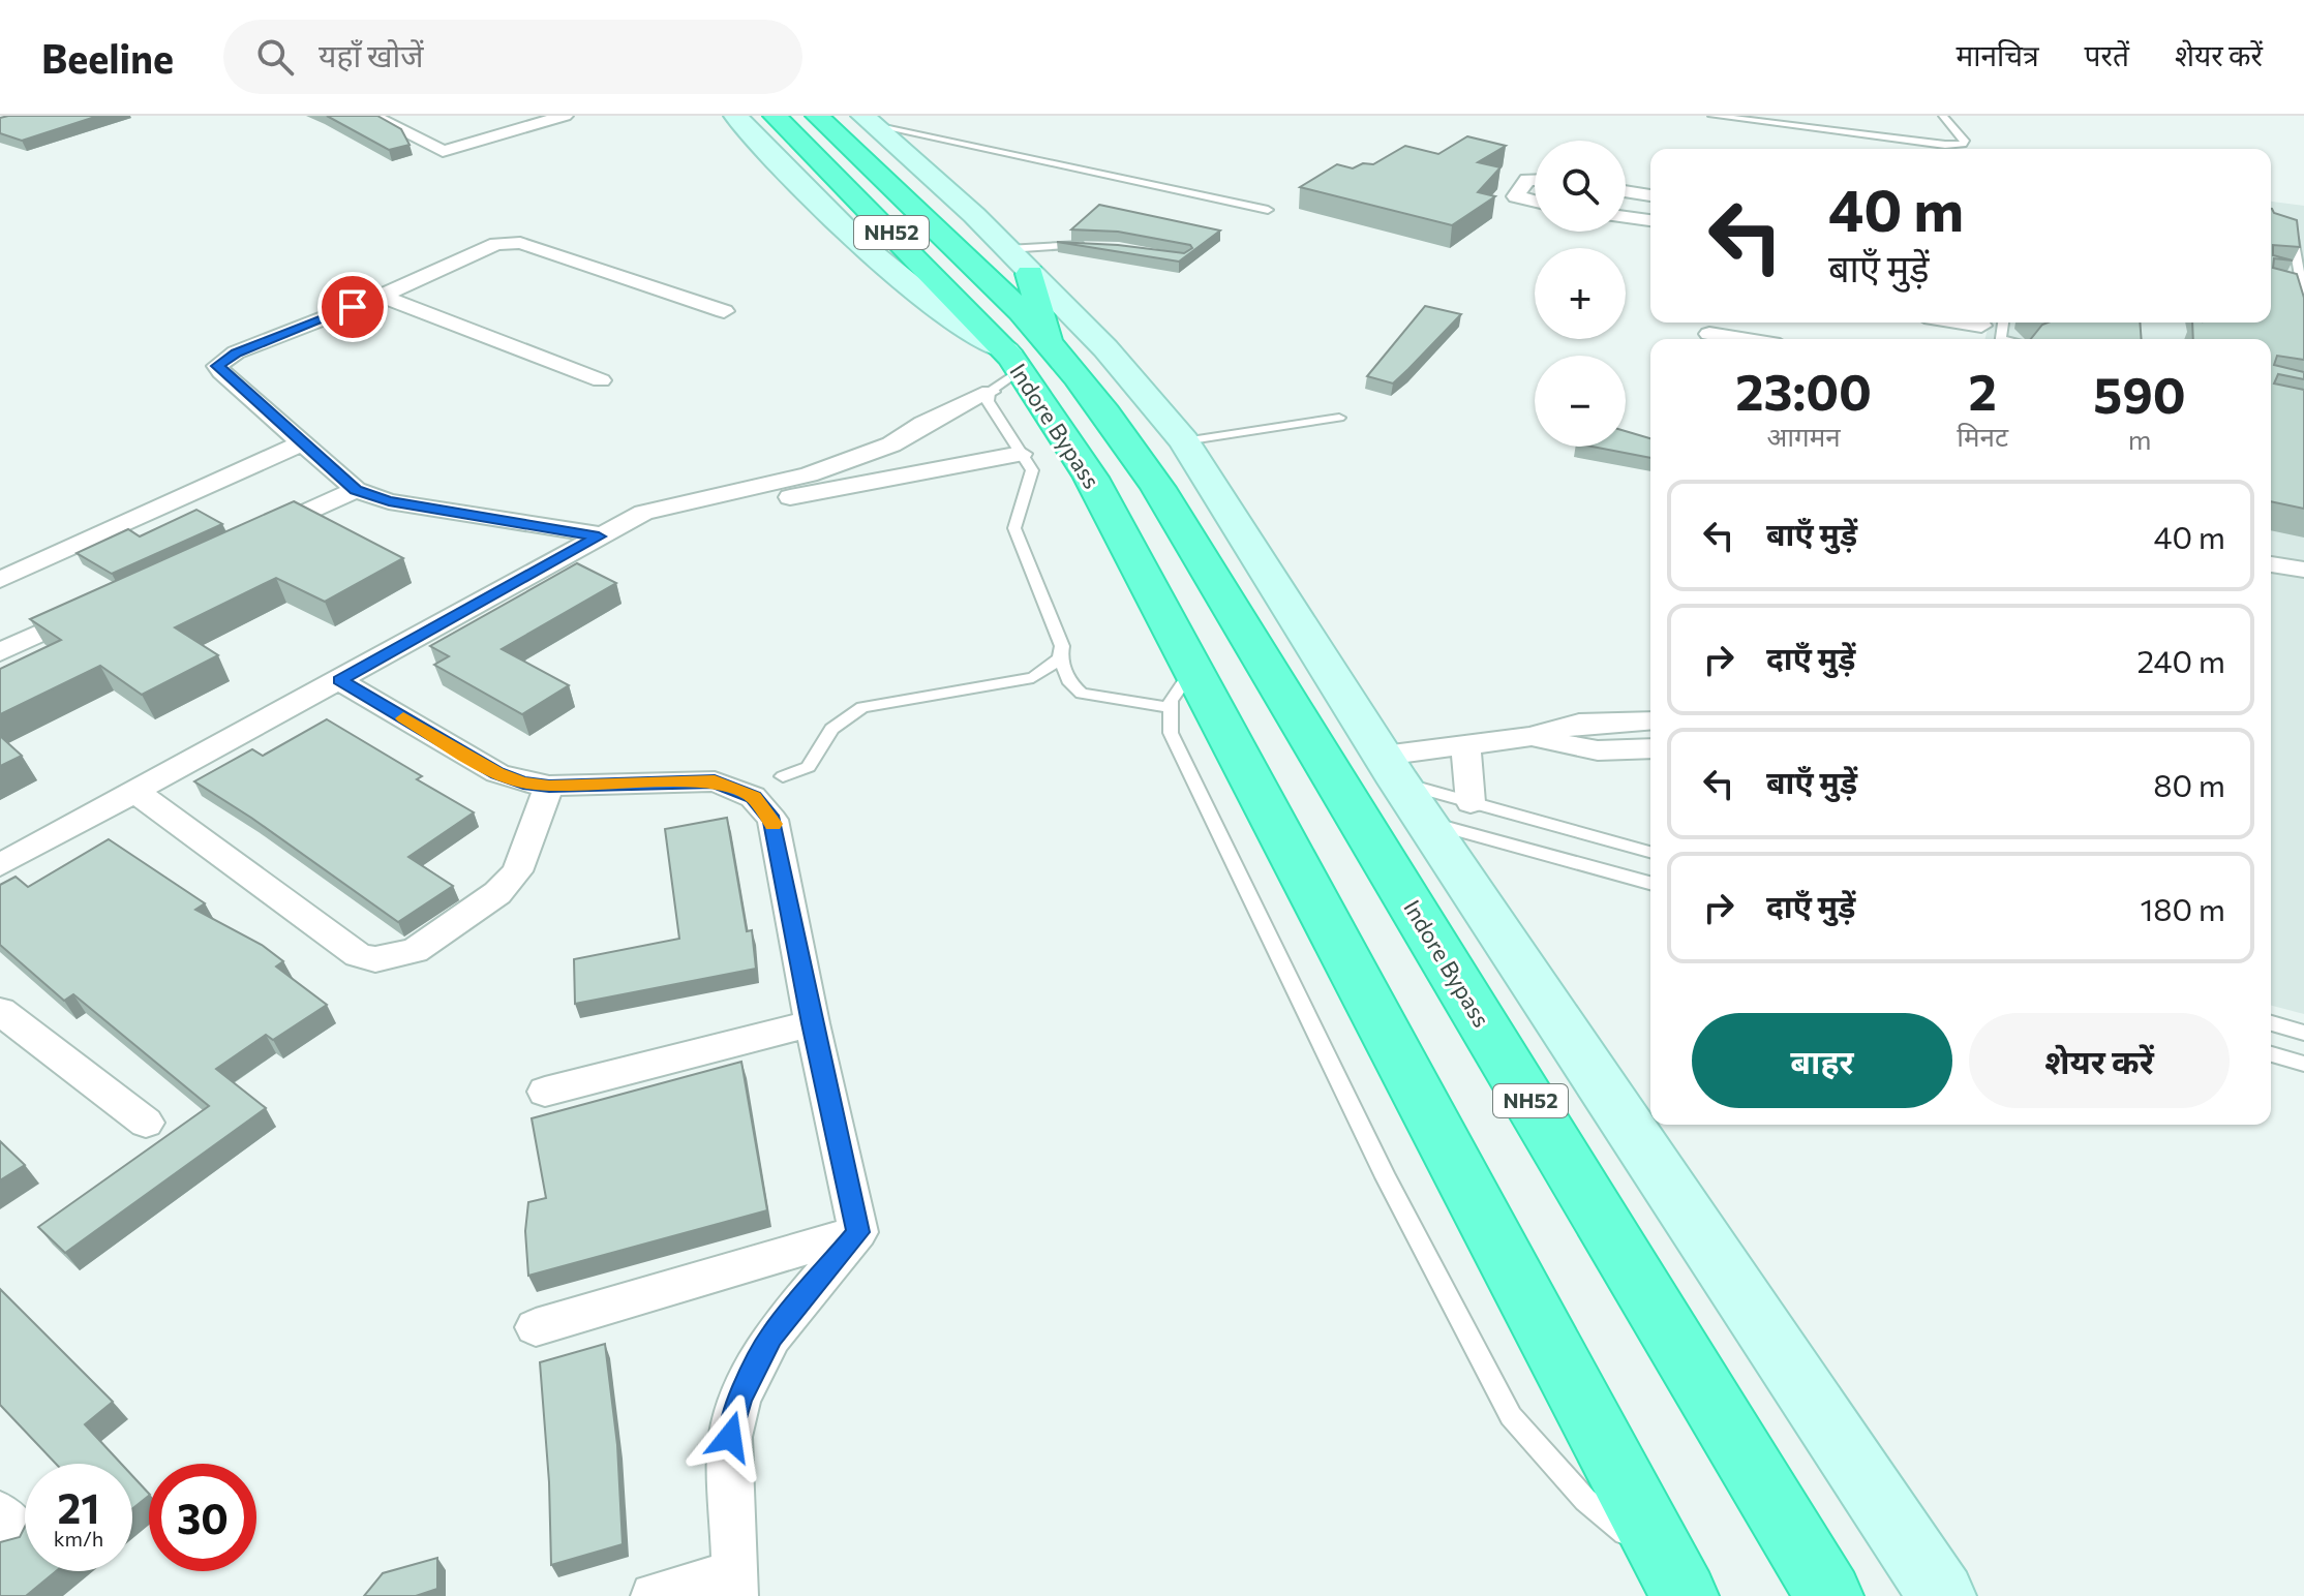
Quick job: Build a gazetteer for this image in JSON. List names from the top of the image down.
{
  "streets": {
    "highway": ["NH52", "Indore Bypass"]
  },
  "crossings": [
    ["NH52", "Indore Bypass"]
  ],
  "page": {
    "header": "Beeline",
    "search": "यहाँ खोजें",
    "nav": ["मानचित्र", "परतें", "शेयर करें"],
    "map_buttons": ["+", "−"],
    "turn": ["40 m", "बाएँ मुड़ें"],
    "eta": [
      "23:00",
      "आगमन",
      "2",
      "मिनट",
      "590",
      "m"
    ],
    "list": [
      {
        "name": "बाएँ मुड़ें",
        "value": "40 m"
      },
      {
        "name": "दाएँ मुड़ें",
        "value": "240 m"
      },
      {
        "name": "बाएँ मुड़ें",
        "value": "80 m"
      },
      {
        "name": "दाएँ मुड़ें",
        "value": "180 m"
      }
    ],
    "buttons": ["बाहर", "शेयर करें"],
    "speed": "21 km/h",
    "limit": "30"
  }
}
